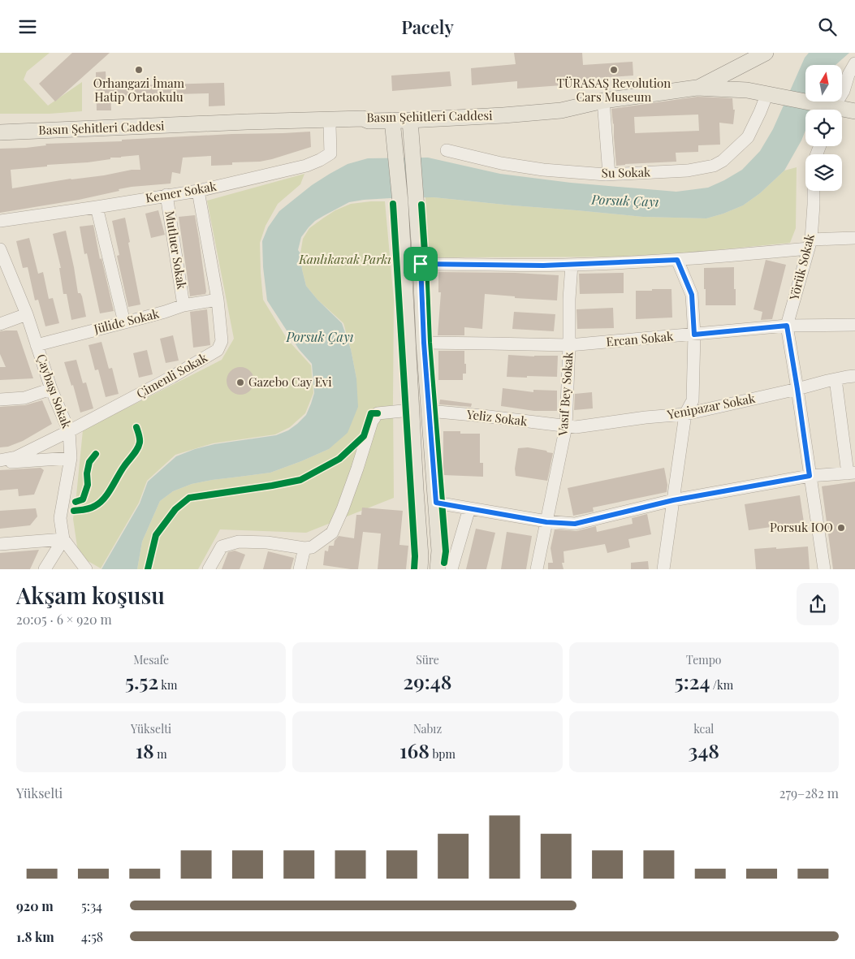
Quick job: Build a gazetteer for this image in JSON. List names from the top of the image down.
{
  "streets": {
    "main road": ["Basın Şehitleri Caddesi"],
    "street": [
      "Su Sokak",
      "Kemer Sokak",
      "Mutluer Sokak",
      "Yörük Sokak",
      "Jülide Sokak",
      "Ercan Sokak",
      "Çimenli Sokak",
      "Çaybaşı Sokak",
      "Vasıf Bey Sokak",
      "Yenipazar Sokak",
      "Yeliz Sokak"
    ]
  },
  "crossings": [
    ["Basın Şehitleri Caddesi", "Su Sokak"],
    ["Kemer Sokak", "Mutluer Sokak"],
    ["Kemer Sokak", "Çimenli Sokak"],
    ["Mutluer Sokak", "Jülide Sokak"],
    ["Yörük Sokak", "Ercan Sokak"],
    ["Jülide Sokak", "Çimenli Sokak"],
    ["Jülide Sokak", "Çaybaşı Sokak"],
    ["Ercan Sokak", "Vasıf Bey Sokak"],
    ["Çimenli Sokak", "Çaybaşı Sokak"],
    ["Vasıf Bey Sokak", "Yenipazar Sokak"],
    ["Vasıf Bey Sokak", "Yeliz Sokak"],
    ["Yenipazar Sokak", "Yeliz Sokak"]
  ],
  "water": ["Porsuk Çayı"],
  "parks": ["Kanlıkavak Parkı"],
  "places": [
    "Orhangazi İmam Hatip Ortaokulu",
    "TÜRASAŞ Revolution Cars Museum",
    "Gazebo Cay Evi",
    "Porsuk IOO"
  ],
  "north": "top",
  "page": {
    "header": "Pacely",
    "heading": ["Akşam koşusu", "20:05 · 6 × 920 m"],
    "stats": [
      ["Mesafe", "5.52 km"],
      ["Süre", "29:48"],
      ["Tempo", "5:24 /km"],
      ["Yükselti", "18 m"],
      ["Nabız", "168 bpm"],
      ["kcal", "348"]
    ],
    "chart": ["Yükselti", "279–282 m"],
    "list": [
      {
        "name": "920 m",
        "note": "5:34"
      },
      {
        "name": "1.8 km",
        "note": "4:58"
      }
    ]
  }
}
